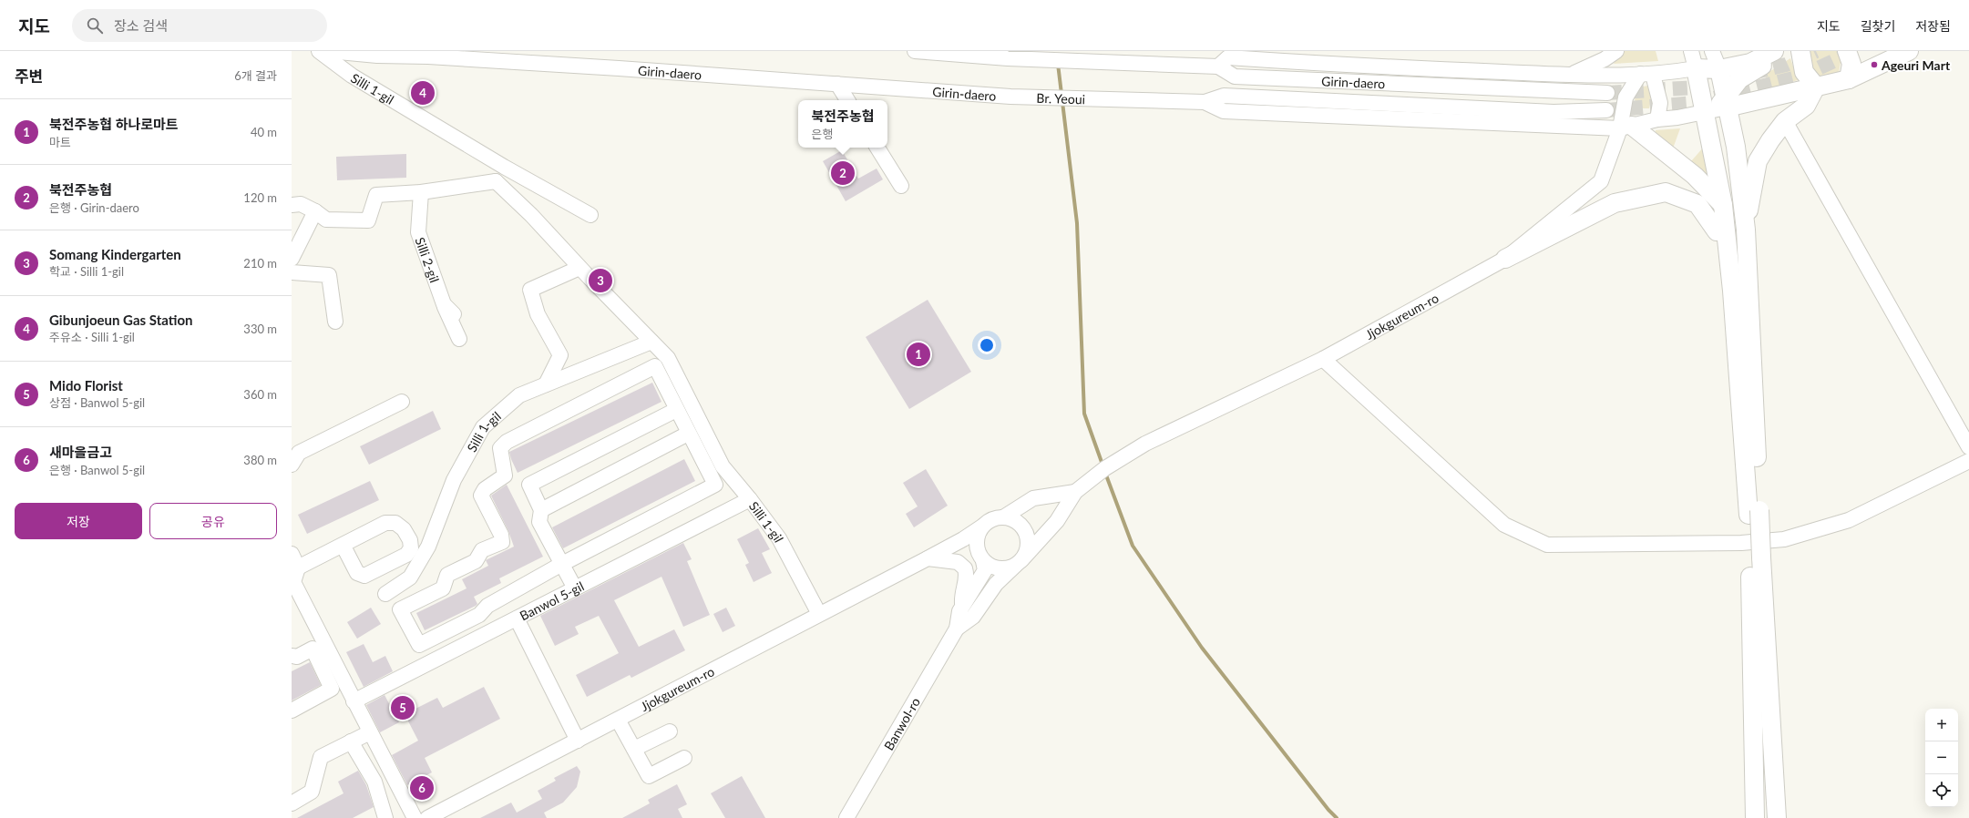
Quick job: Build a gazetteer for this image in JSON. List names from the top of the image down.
{
  "streets": {
    "street": [
      "Girin-daero",
      "Silli 1-gil",
      "Br. Yeoui",
      "Silli 2-gil",
      "Jjokgureum-ro",
      "Banwol 5-gil",
      "Banwol-ro"
    ]
  },
  "crossings": [
    ["Girin-daero", "Br. Yeoui"],
    ["Silli 1-gil", "Jjokgureum-ro"],
    ["Silli 1-gil", "Banwol 5-gil"]
  ],
  "places": ["Ageuri Mart"],
  "page": {
    "header": "지도",
    "search": "장소 검색",
    "nav": ["지도", "길찾기", "저장됨"],
    "heading": ["주변", "6개 결과"],
    "pins": [
      "4",
      "2",
      "3",
      "1",
      "5",
      "6"
    ],
    "list": [
      {
        "mark": "1",
        "name": "북전주농협 하나로마트",
        "note": "마트",
        "value": "40 m"
      },
      {
        "mark": "2",
        "name": "북전주농협",
        "note": "은행 · Girin-daero",
        "value": "120 m"
      },
      {
        "mark": "3",
        "name": "Somang Kindergarten",
        "note": "학교 · Silli 1-gil",
        "value": "210 m"
      },
      {
        "mark": "4",
        "name": "Gibunjoeun Gas Station",
        "note": "주유소 · Silli 1-gil",
        "value": "330 m"
      },
      {
        "mark": "5",
        "name": "Mido Florist",
        "note": "상점 · Banwol 5-gil",
        "value": "360 m"
      },
      {
        "mark": "6",
        "name": "새마을금고",
        "note": "은행 · Banwol 5-gil",
        "value": "380 m"
      }
    ],
    "popup": ["북전주농협", "은행"],
    "buttons": ["저장", "공유"],
    "map_buttons": ["+", "−"]
  }
}
